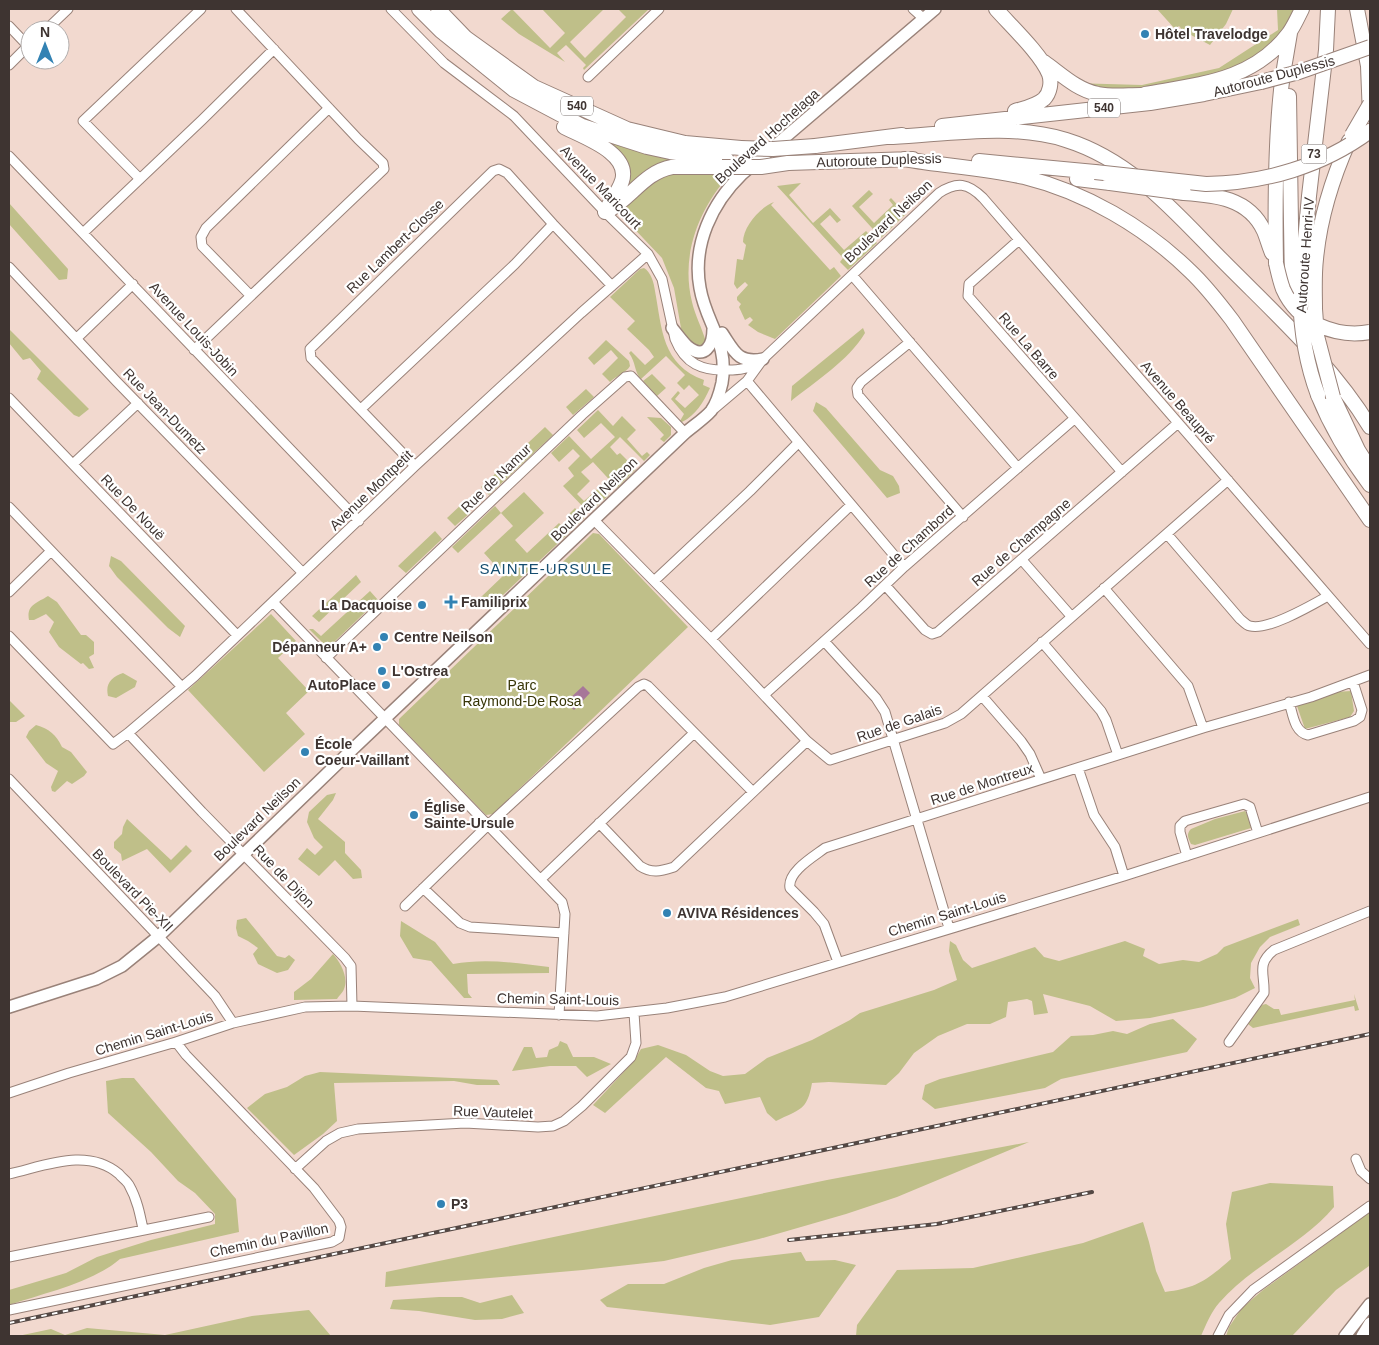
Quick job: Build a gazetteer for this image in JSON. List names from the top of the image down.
{
  "streets": {
    "highway": [
      "Autoroute Duplessis",
      "540",
      "73",
      "Autoroute Henri-IV"
    ],
    "main road": ["Boulevard Hochelaga", "Boulevard Neilson"],
    "street": [
      "Avenue Maricourt",
      "Rue Lambert-Closse",
      "Avenue Louis-Jobin",
      "Rue La Barre",
      "Avenue Beaupré",
      "Rue Jean-Dumetz",
      "Rue de Namur",
      "Avenue Montpetit",
      "Rue De Nouë",
      "Rue de Champagne",
      "Rue de Chambord",
      "Rue de Galais",
      "Rue de Montreux",
      "Rue de Dijon",
      "Boulevard Pie-XII",
      "Chemin Saint-Louis",
      "Rue Vautelet",
      "Chemin du Pavillon"
    ]
  },
  "crossings": [
    ["Boulevard Hochelaga", "Avenue Maricourt"],
    ["Boulevard Hochelaga", "Boulevard Neilson"],
    ["Avenue Maricourt", "Boulevard Neilson"],
    ["Avenue Maricourt", "Avenue Montpetit"],
    ["Boulevard Neilson", "Avenue Beaupré"],
    ["Boulevard Neilson", "Rue de Namur"],
    ["Boulevard Neilson", "Rue de Dijon"],
    ["Boulevard Neilson", "Boulevard Pie-XII"],
    ["Rue Lambert-Closse", "Avenue Montpetit"],
    ["Avenue Louis-Jobin", "Avenue Montpetit"],
    ["Rue La Barre", "Avenue Beaupré"],
    ["Rue La Barre", "Rue de Champagne"],
    ["Rue La Barre", "Rue de Chambord"],
    ["Avenue Beaupré", "Rue de Champagne"],
    ["Avenue Beaupré", "Rue de Galais"],
    ["Rue Jean-Dumetz", "Avenue Montpetit"],
    ["Avenue Montpetit", "Rue De Nouë"],
    ["Avenue Montpetit", "Rue de Dijon"],
    ["Rue de Champagne", "Rue de Chambord"],
    ["Rue de Montreux", "Chemin Saint-Louis"],
    ["Rue de Dijon", "Chemin Saint-Louis"],
    ["Boulevard Pie-XII", "Chemin Saint-Louis"],
    ["Chemin Saint-Louis", "Rue Vautelet"],
    ["Chemin Saint-Louis", "Chemin du Pavillon"],
    ["Rue Vautelet", "Chemin du Pavillon"]
  ],
  "districts": ["SAINTE-URSULE"],
  "parks": ["Parc Raymond-De Rosa"],
  "places": {
    "other": [
      "Hôtel Travelodge",
      "La Dacquoise",
      "Centre Neilson",
      "Dépanneur A+",
      "L'Ostrea",
      "AutoPlace",
      "École Coeur-Vaillant",
      "Église Sainte-Ursule",
      "AVIVA Résidences",
      "P3"
    ],
    "health": ["Familiprix"]
  },
  "north": "top"
}
